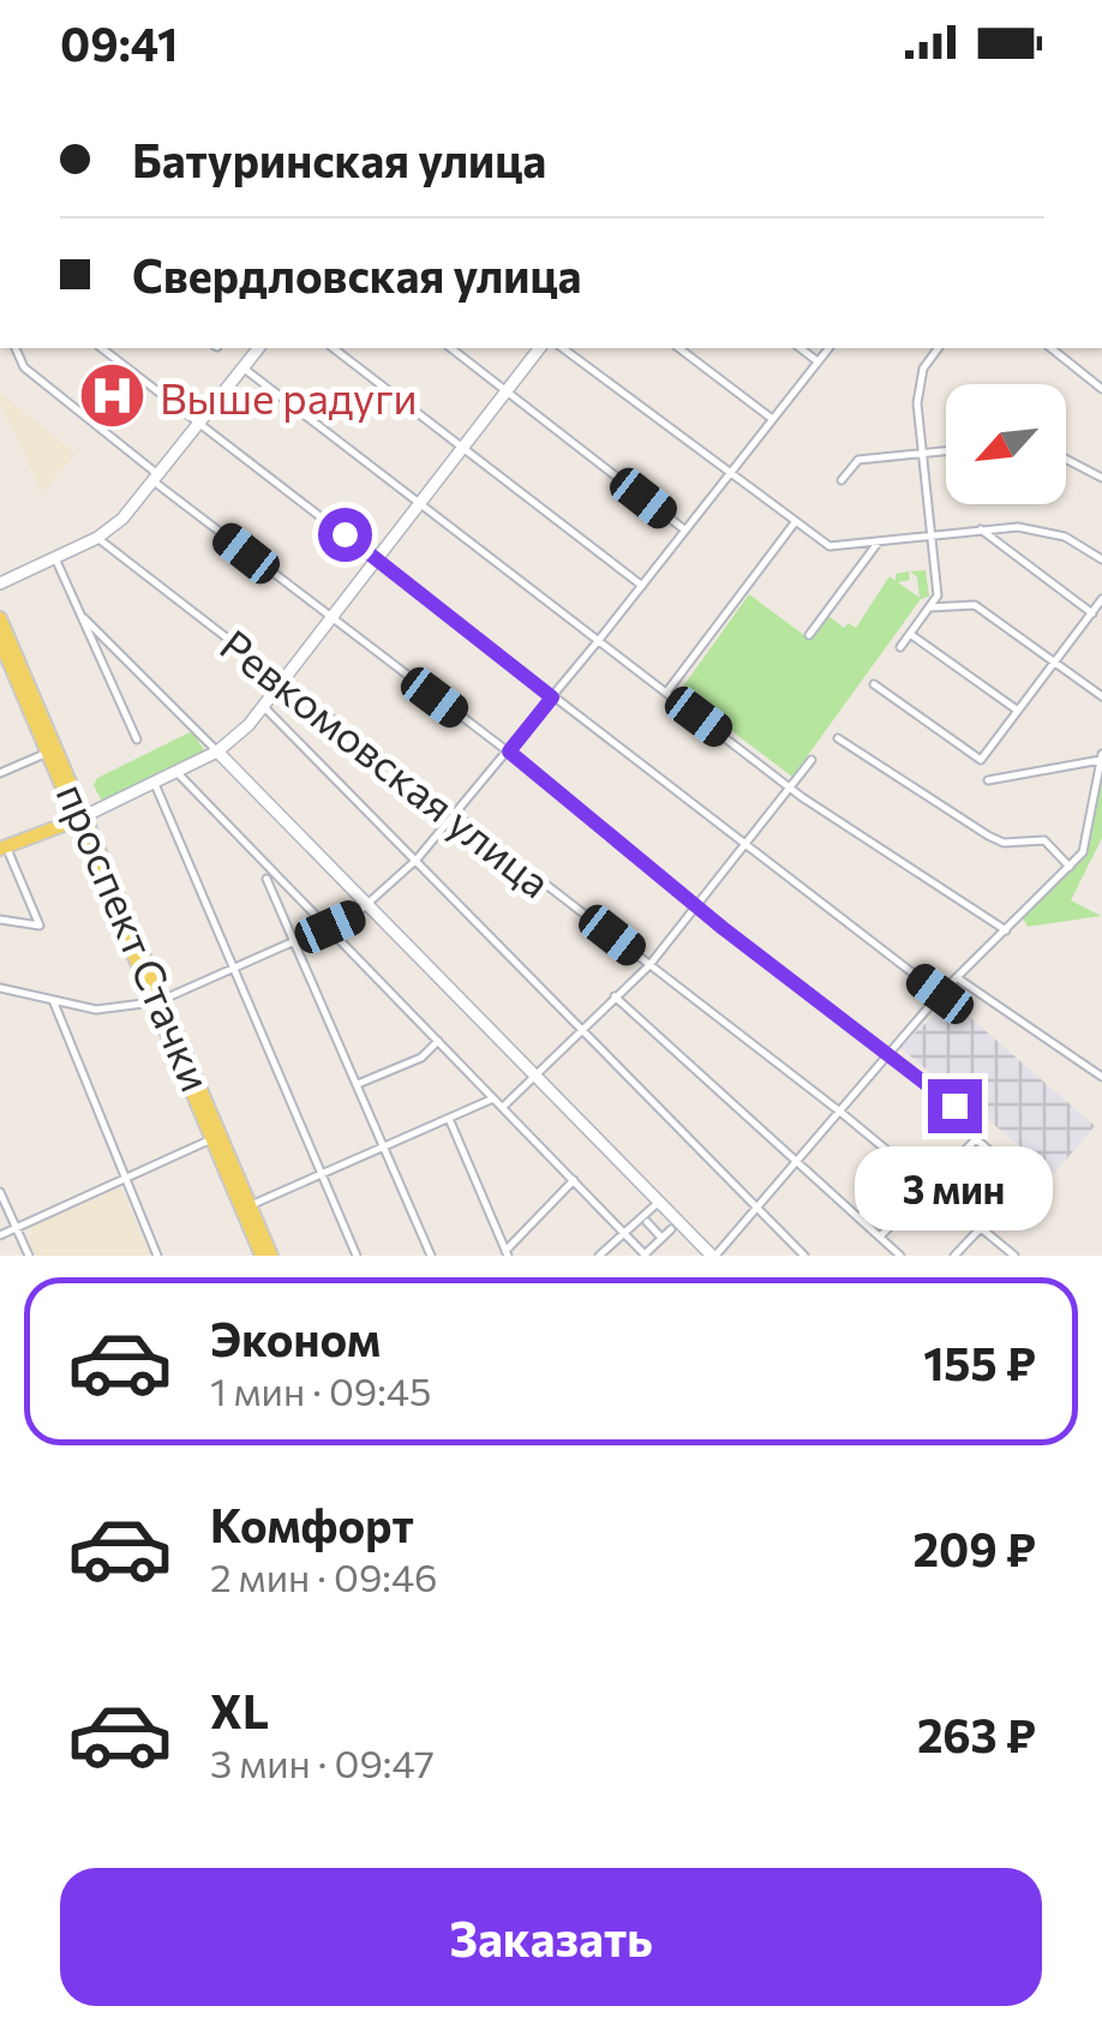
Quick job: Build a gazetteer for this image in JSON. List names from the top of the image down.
{
  "streets": {
    "main road": ["проспект Стачки"],
    "street": ["Ревкомовская улица"]
  },
  "places": {
    "hospital": ["Выше радуги"]
  },
  "north": "bottom left",
  "page": {
    "status": "09:41",
    "banner": ["Батуринская улица", "Свердловская улица"],
    "bubble": "3 мин",
    "list": [
      {
        "name": "Эконом",
        "note": "1 мин · 09:45",
        "value": "155 ₽"
      },
      {
        "name": "Комфорт",
        "note": "2 мин · 09:46",
        "value": "209 ₽"
      },
      {
        "name": "XL",
        "note": "3 мин · 09:47",
        "value": "263 ₽"
      }
    ],
    "buttons": "Заказать"
  }
}
